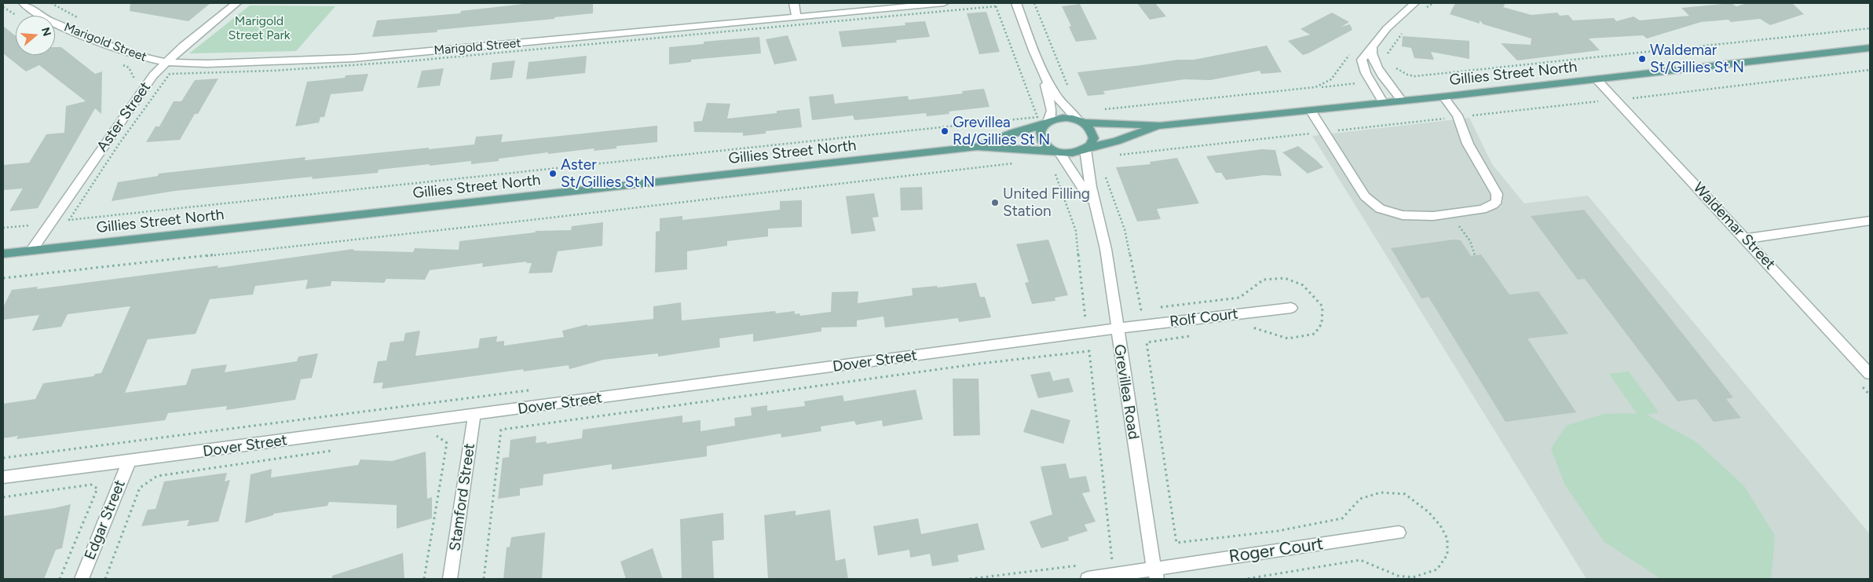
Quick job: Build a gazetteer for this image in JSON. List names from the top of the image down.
{
  "streets": {
    "main road": ["Gillies Street North"],
    "street": [
      "Marigold Street",
      "Aster Street",
      "Waldemar Street",
      "Rolf Court",
      "Dover Street",
      "Grevillea Road",
      "Stamford Street",
      "Edgar Street",
      "Roger Court"
    ]
  },
  "crossings": [
    ["Marigold Street", "Aster Street"],
    ["Gillies Street North", "Aster Street"],
    ["Gillies Street North", "Waldemar Street"],
    ["Gillies Street North", "Grevillea Road"],
    ["Rolf Court", "Dover Street"],
    ["Rolf Court", "Grevillea Road"],
    ["Dover Street", "Grevillea Road"],
    ["Dover Street", "Stamford Street"],
    ["Dover Street", "Edgar Street"],
    ["Grevillea Road", "Roger Court"]
  ],
  "parks": ["Marigold Street Park"],
  "places": [
    "Waldemar St/Gillies St N",
    "Grevillea Rd/Gillies St N",
    "Aster St/Gillies St N",
    "United Filling Station"
  ],
  "north": "right"
}
